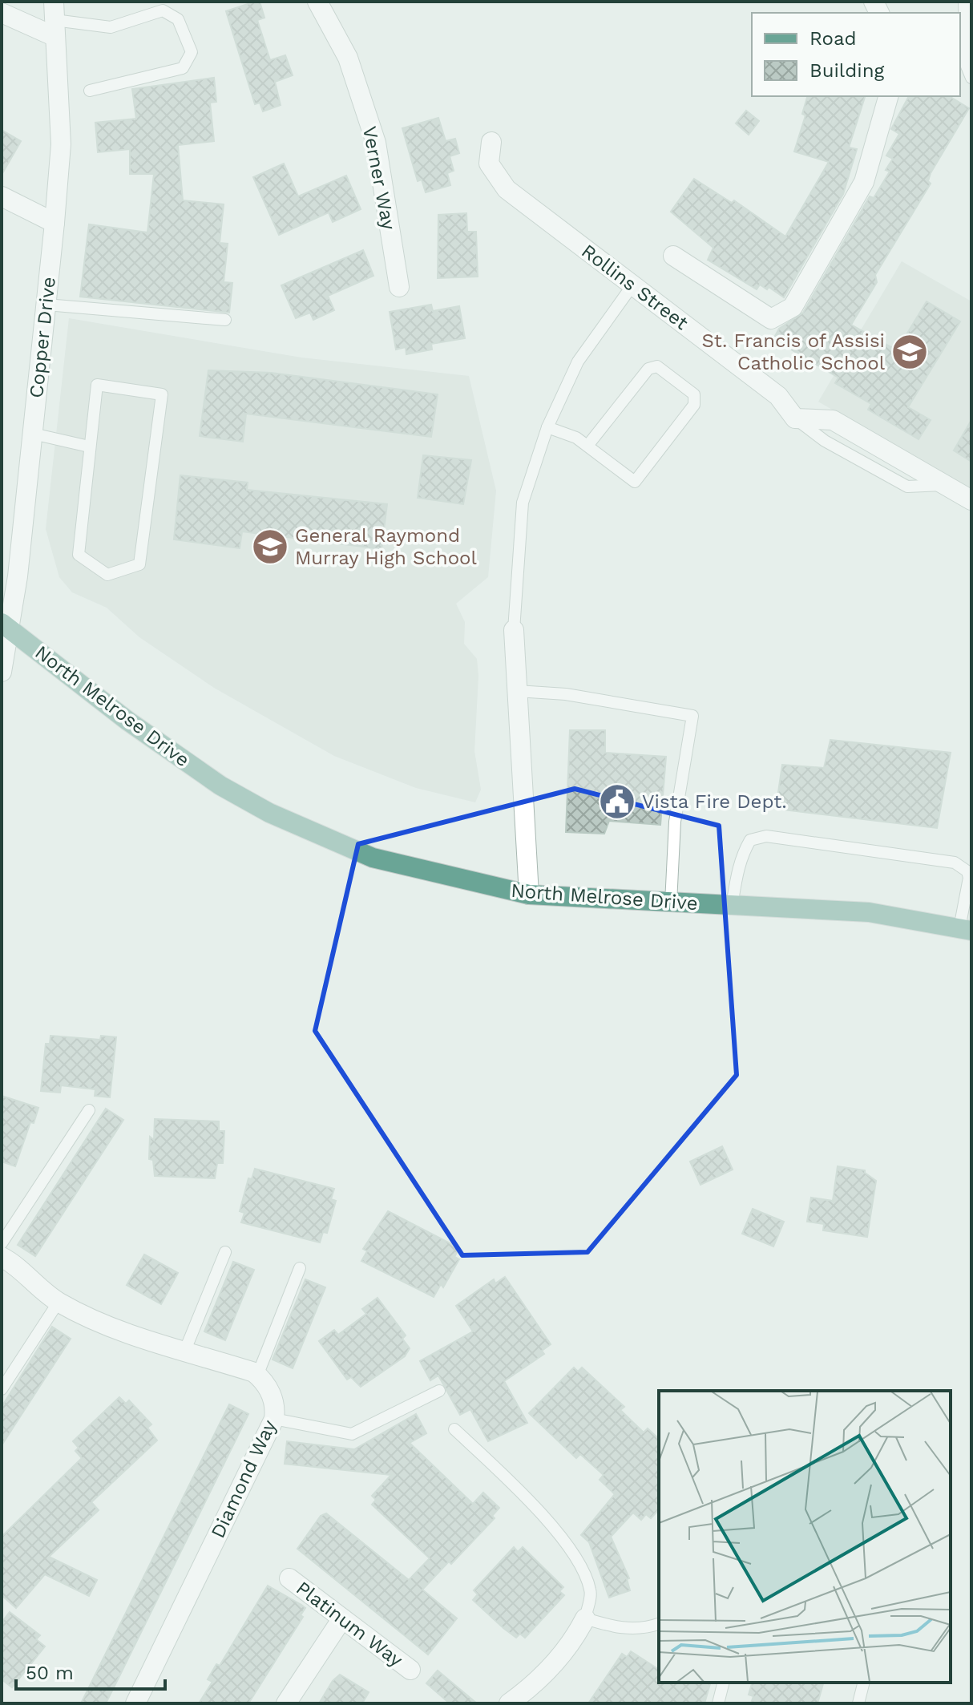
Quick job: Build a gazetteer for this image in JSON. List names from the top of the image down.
{
  "streets": {
    "main road": ["North Melrose Drive"],
    "street": [
      "Verner Way",
      "Rollins Street",
      "Copper Drive",
      "Diamond Way",
      "Platinum Way"
    ]
  },
  "crossings": [
    ["Copper Drive", "North Melrose Drive"]
  ],
  "places": {
    "school or university": ["St. Francis of Assisi Catholic School", "General Raymond Murray High School"],
    "public building": ["Vista Fire Dept."]
  },
  "legend": ["Road", "Building"],
  "scale_bar": "50 m"
}
